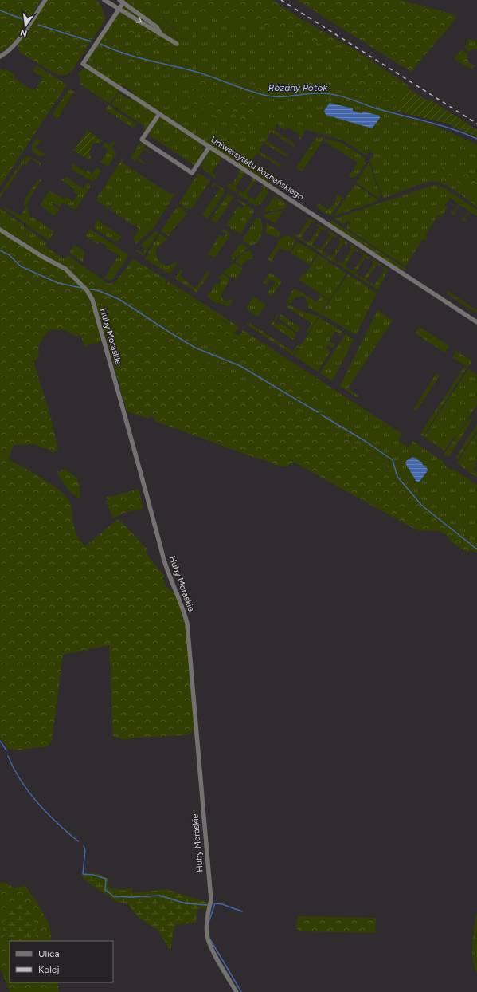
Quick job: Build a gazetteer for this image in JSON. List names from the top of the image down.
{
  "streets": {
    "street": ["Uniwersytetu Poznańskiego", "Huby Moraskie"]
  },
  "water": ["Różany Potok"],
  "legend": ["Ulica", "Kolej"],
  "north": "bottom"
}
